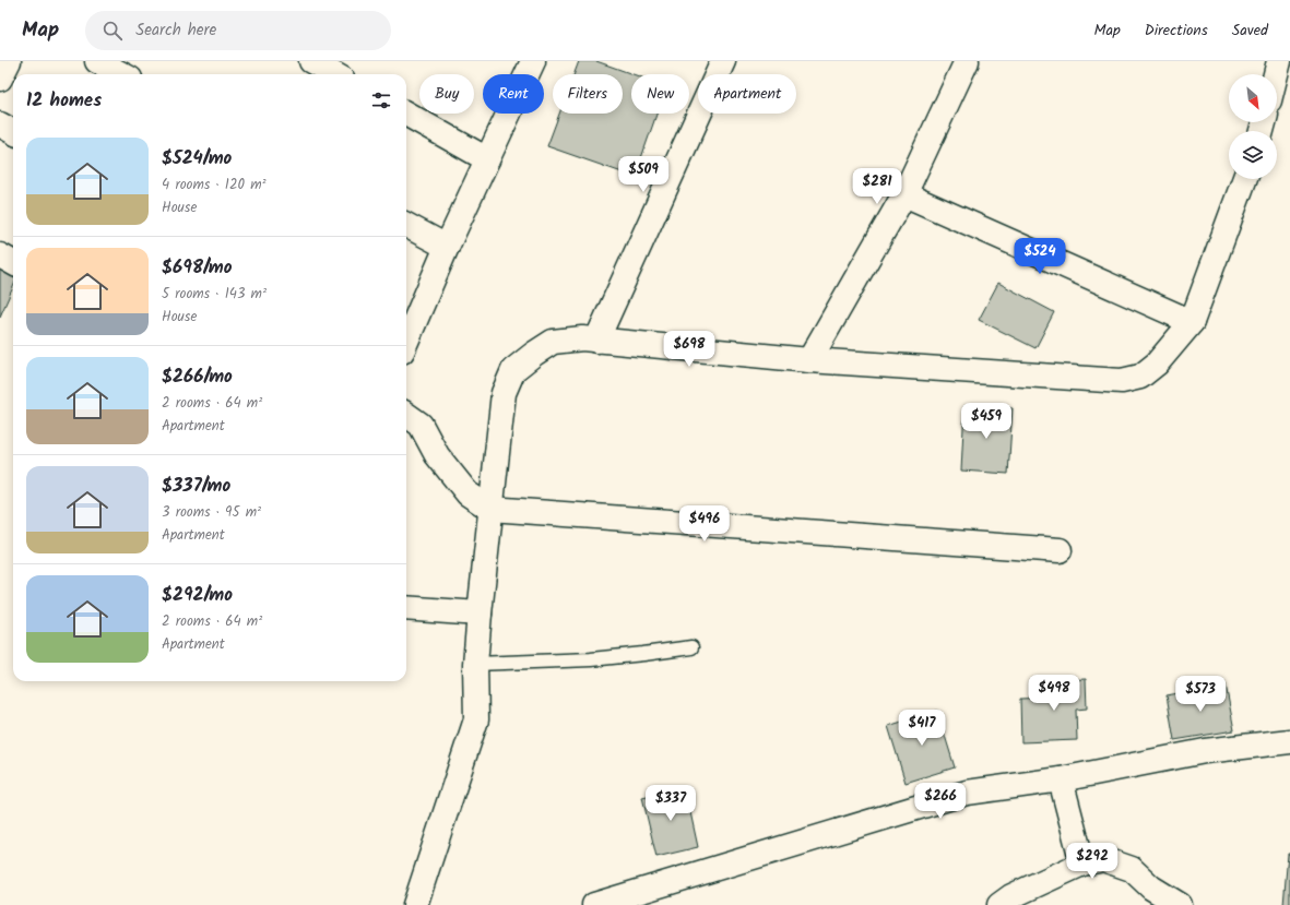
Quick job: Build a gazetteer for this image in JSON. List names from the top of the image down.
{
  "north": "bottom right",
  "page": {
    "header": "Map",
    "search": "Search here",
    "nav": ["Map", "Directions", "Saved"],
    "chip": [
      "Buy",
      "Rent",
      "Filters",
      "New",
      "Apartment"
    ],
    "heading": "12 homes",
    "list": [
      {
        "name": "$524/mo",
        "note": "4 rooms · 120 m² · House"
      },
      {
        "name": "$698/mo",
        "note": "5 rooms · 143 m² · House"
      },
      {
        "name": "$266/mo",
        "note": "2 rooms · 64 m² · Apartment"
      },
      {
        "name": "$337/mo",
        "note": "3 rooms · 95 m² · Apartment"
      },
      {
        "name": "$292/mo",
        "note": "2 rooms · 64 m² · Apartment"
      }
    ],
    "price": [
      "$509",
      "$281",
      "$524",
      "$698",
      "$459",
      "$496",
      "$498",
      "$573",
      "$417",
      "$266",
      "$337",
      "$292"
    ]
  }
}
